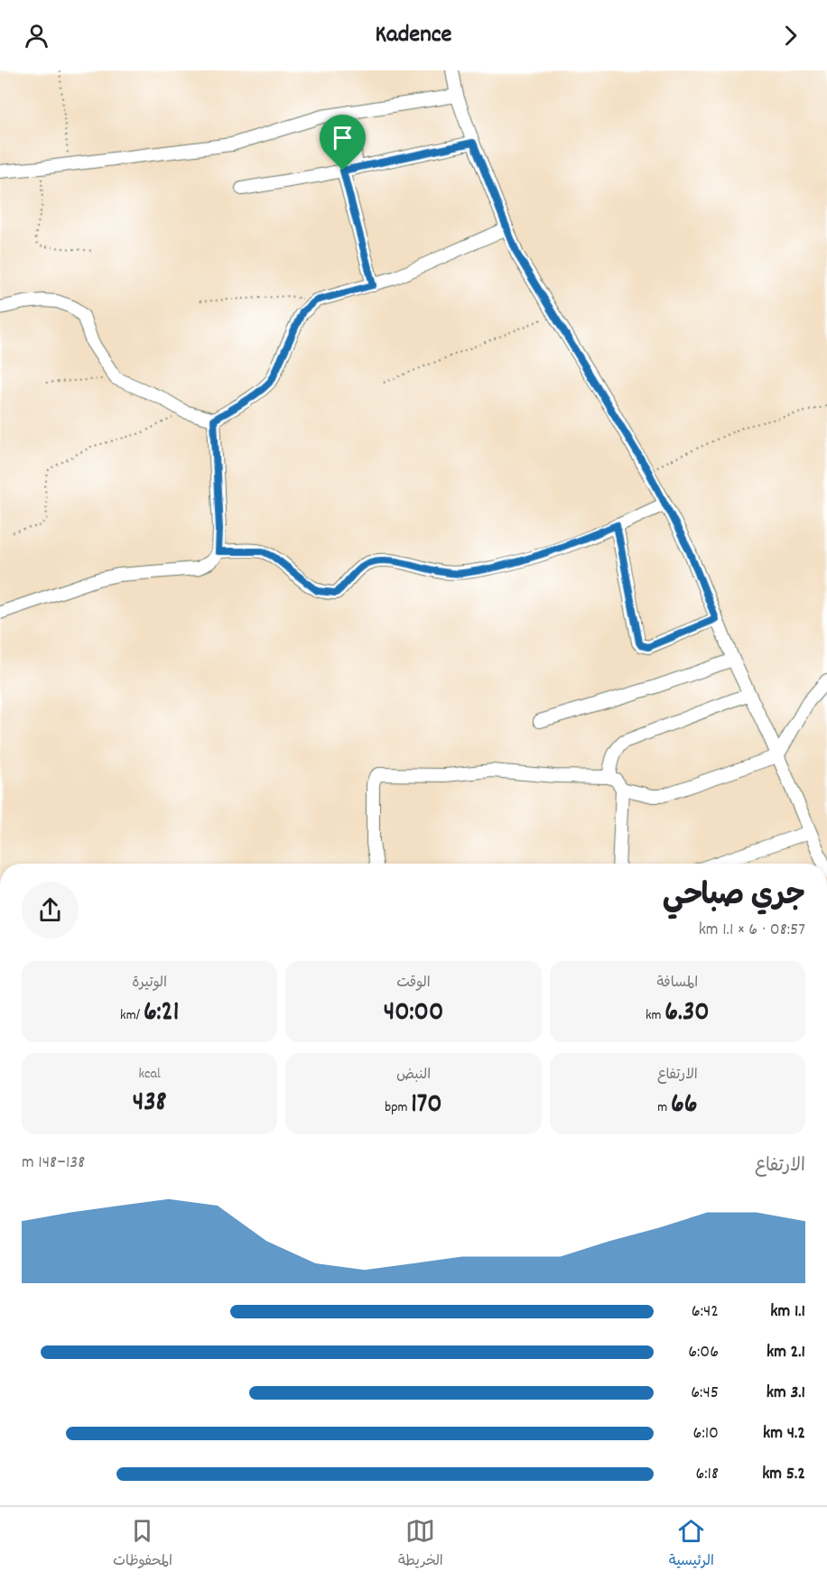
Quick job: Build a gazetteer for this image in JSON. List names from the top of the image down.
{
  "page": {
    "header": "Kadence",
    "heading": ["جري صباحي", "08:57 · 6 × 1.1 km"],
    "stats": [
      ["المسافة", "6.30 km"],
      ["الوقت", "40:00"],
      ["الوتيرة", "6:21 /km"],
      ["الارتفاع", "66 m"],
      ["النبض", "170 bpm"],
      ["kcal", "438"]
    ],
    "chart": ["الارتفاع", "138–148 m"],
    "list": [
      {
        "name": "1.1 km",
        "note": "6:42"
      },
      {
        "name": "2.1 km",
        "note": "6:06"
      },
      {
        "name": "3.1 km",
        "note": "6:45"
      },
      {
        "name": "4.2 km",
        "note": "6:10"
      },
      {
        "name": "5.2 km",
        "note": "6:18"
      }
    ],
    "tabs": ["الرئيسية", "الخريطة", "المحفوظات"]
  }
}
